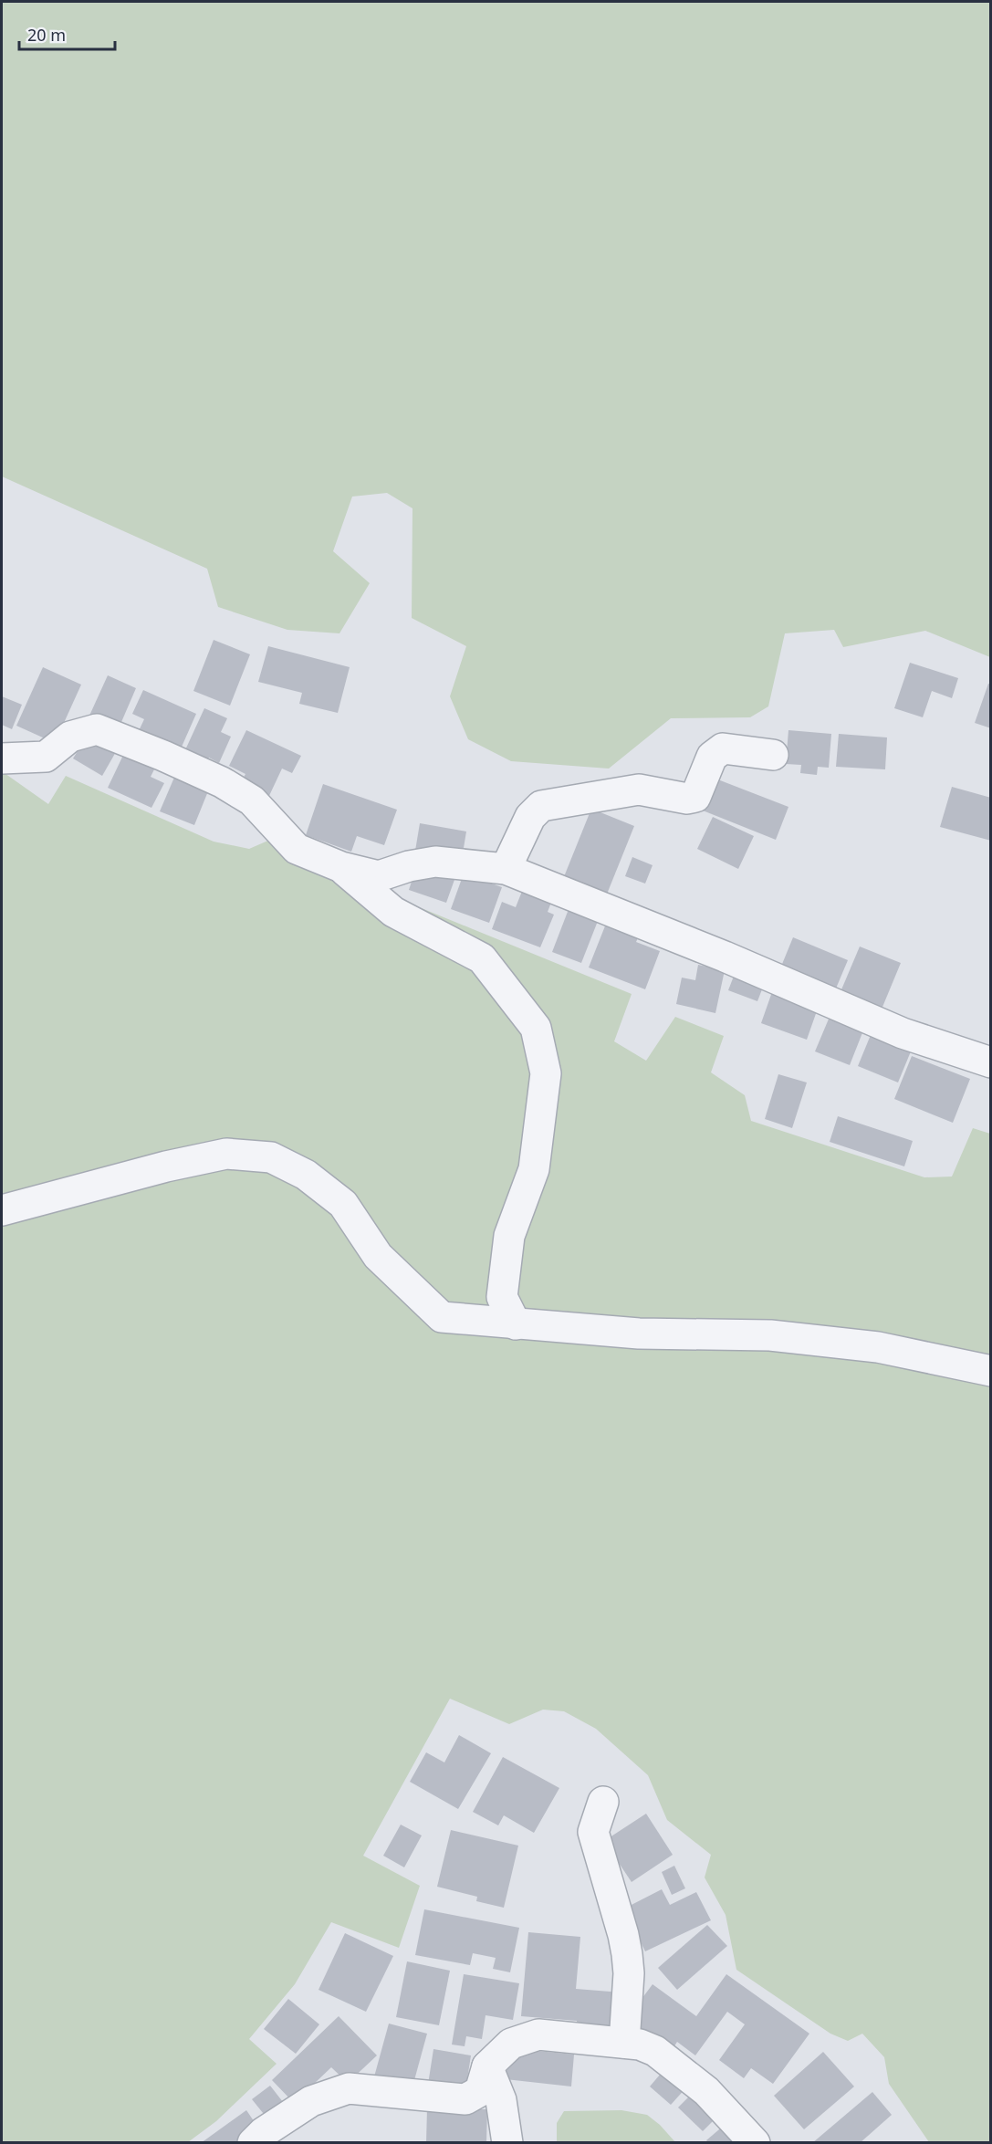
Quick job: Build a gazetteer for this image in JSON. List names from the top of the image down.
{
  "scale_bar": "20 m"
}
